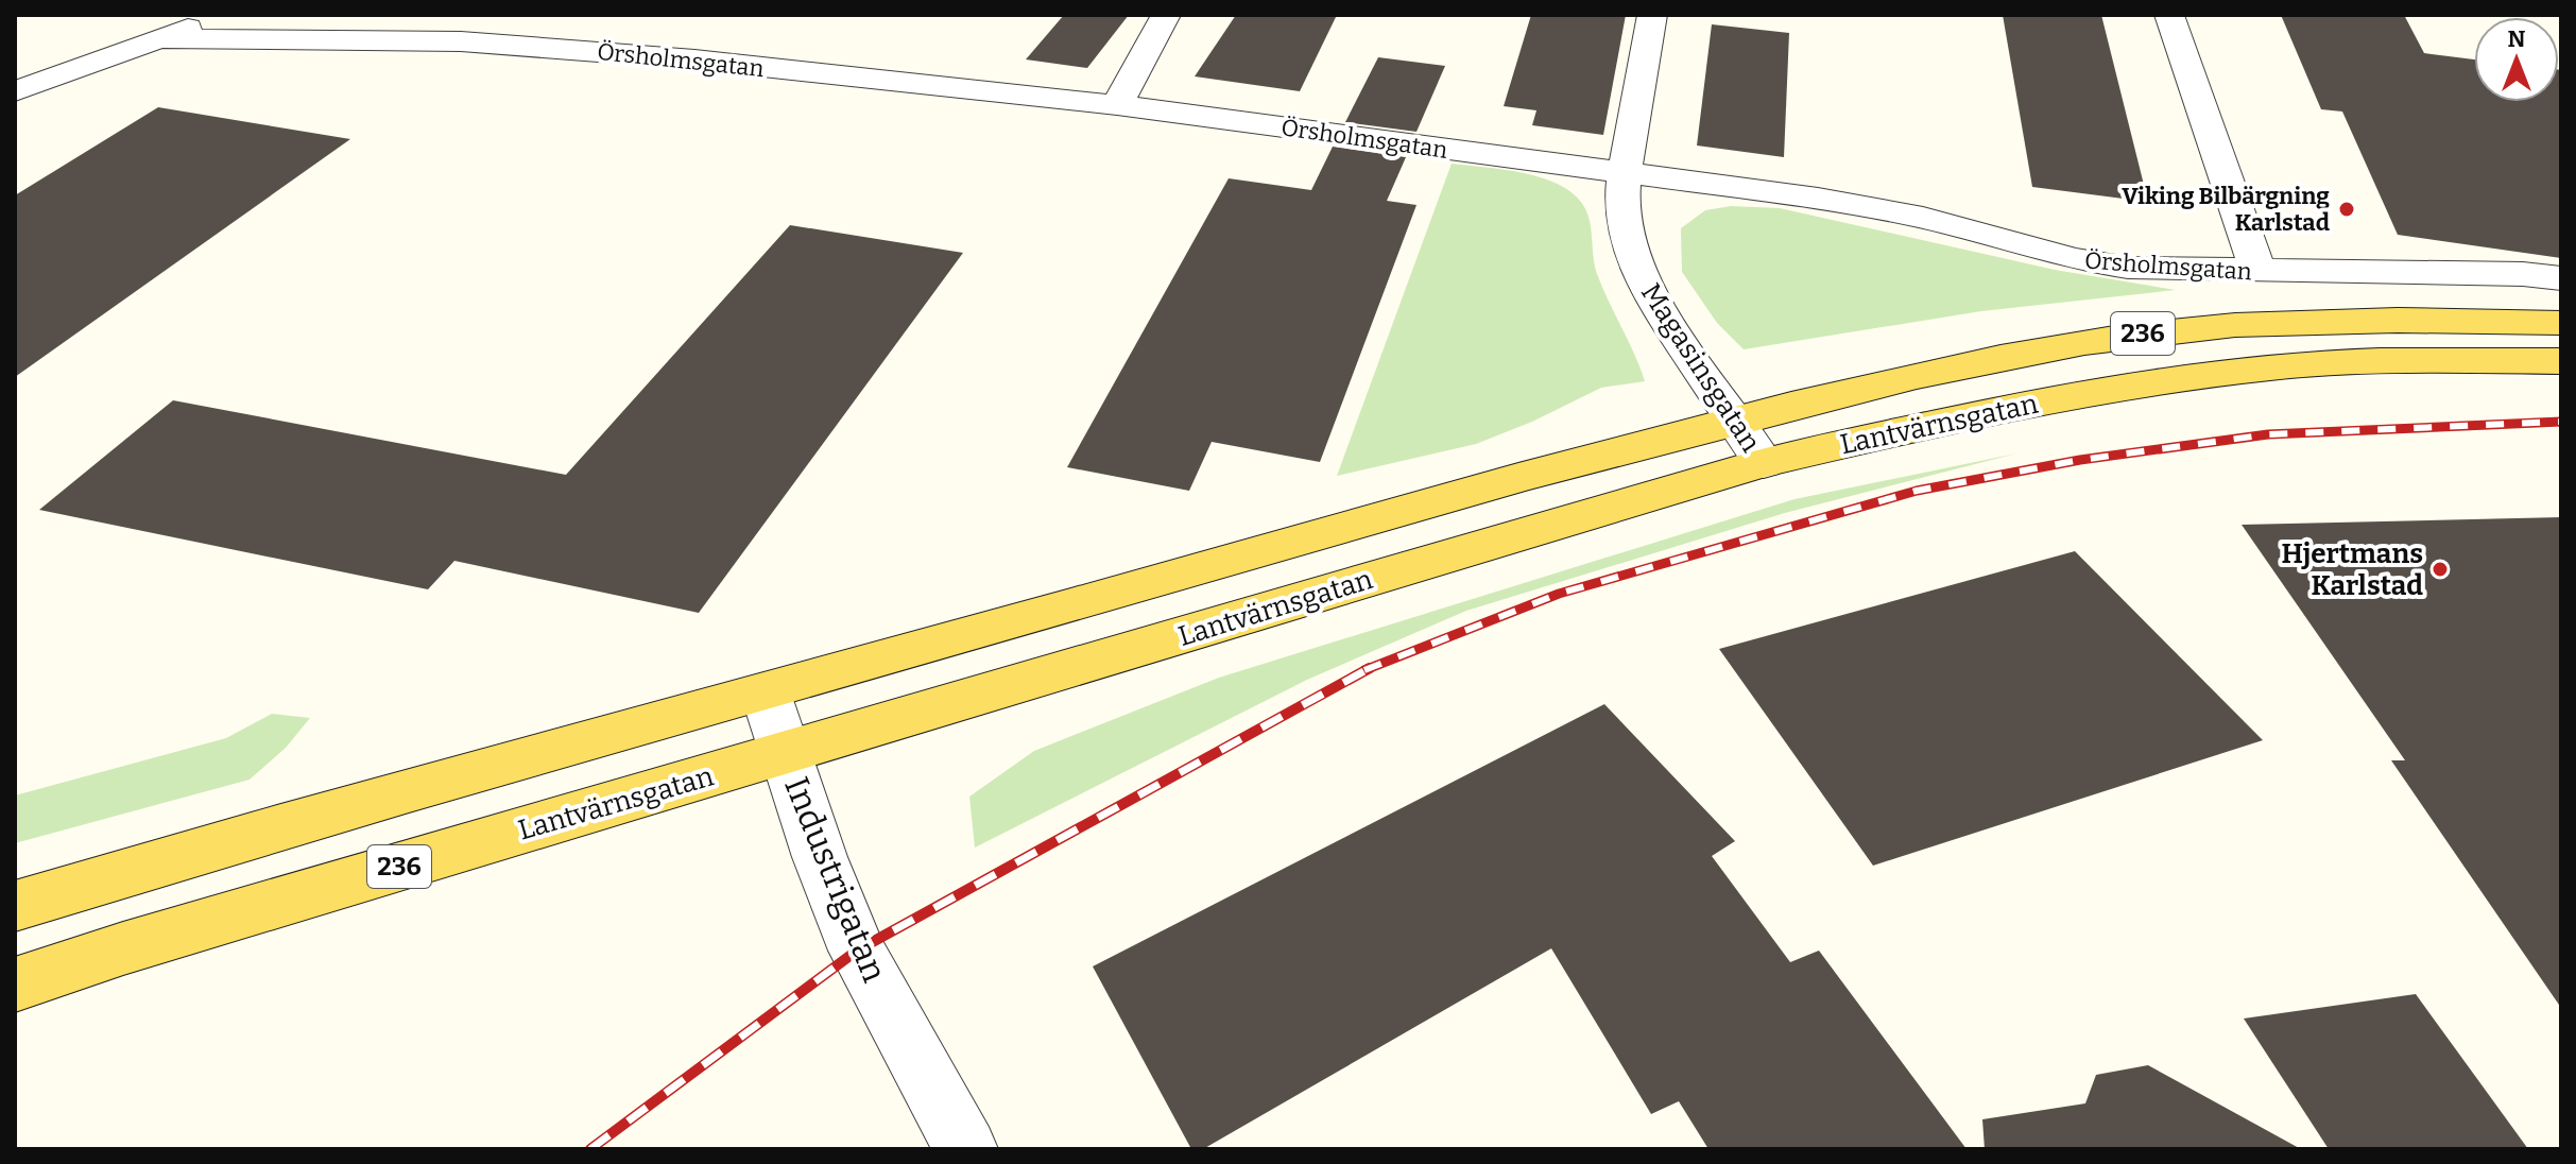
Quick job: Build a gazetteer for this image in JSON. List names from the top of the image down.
{
  "streets": {
    "main road": ["236", "Lantvärnsgatan"],
    "street": ["Örsholmsgatan", "Magasinsgatan", "Industrigatan"]
  },
  "crossings": [
    ["Örsholmsgatan", "Magasinsgatan"],
    ["Magasinsgatan", "Lantvärnsgatan"],
    ["Lantvärnsgatan", "Industrigatan"]
  ],
  "places": ["Viking Bilbärgning Karlstad", "Hjertmans Karlstad"],
  "north": "top"
}
